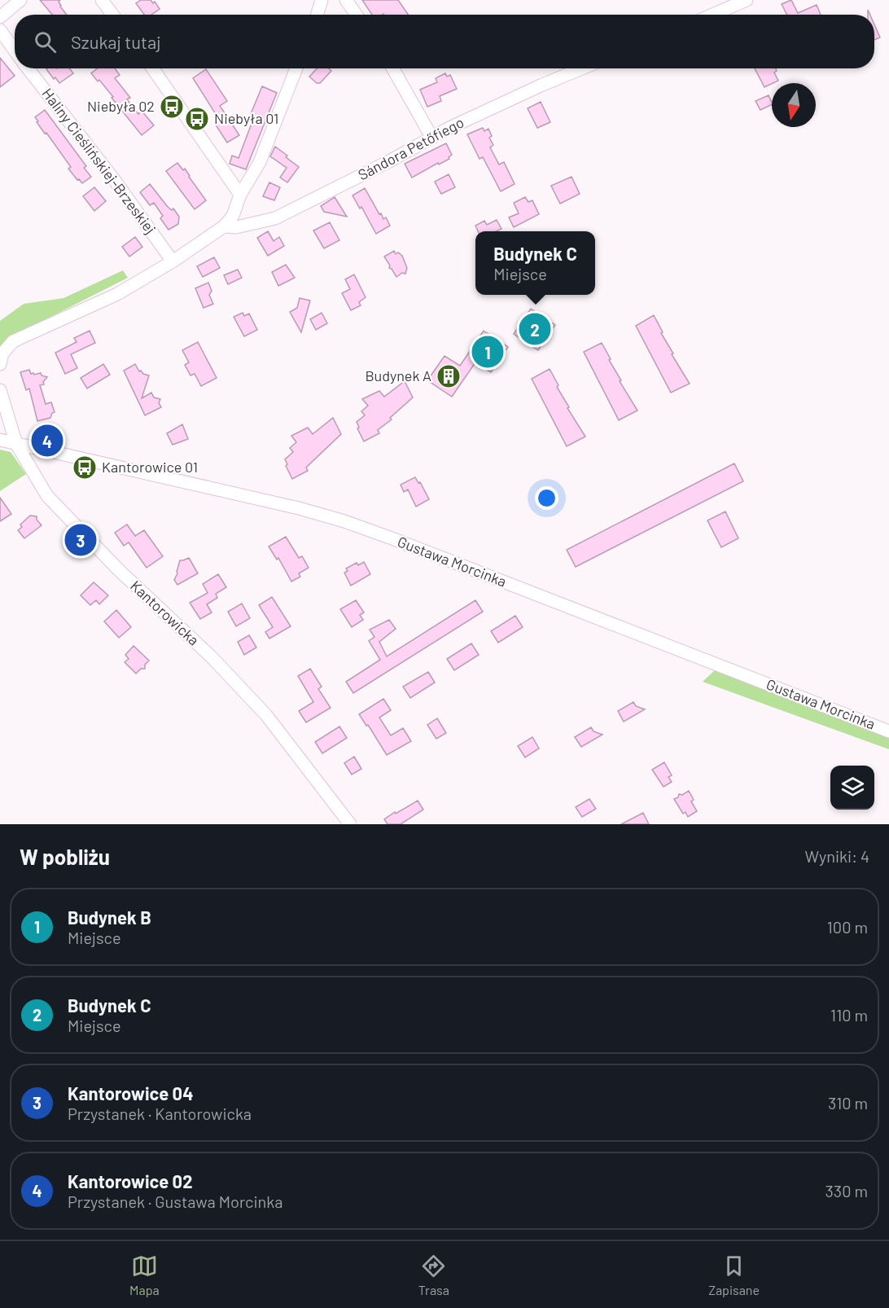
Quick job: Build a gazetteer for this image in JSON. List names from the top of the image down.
{
  "streets": {
    "street": [
      "Sándora Petőfiego",
      "Haliny Cieślińskiej-Brzeskiej",
      "Gustawa Morcinka",
      "Kantorowicka"
    ]
  },
  "crossings": [
    ["Gustawa Morcinka", "Kantorowicka"]
  ],
  "places": {
    "bus stop": ["Niebyła 02", "Niebyła 01", "Kantorowice 01"],
    "building": ["Budynek A"]
  },
  "north": "bottom",
  "page": {
    "search": "Szukaj tutaj",
    "popup": ["Budynek C", "Miejsce"],
    "pins": [
      "2",
      "1",
      "4",
      "3"
    ],
    "heading": ["W pobliżu", "Wyniki: 4"],
    "list": [
      {
        "mark": "1",
        "name": "Budynek B",
        "note": "Miejsce",
        "value": "100 m"
      },
      {
        "mark": "2",
        "name": "Budynek C",
        "note": "Miejsce",
        "value": "110 m"
      },
      {
        "mark": "3",
        "name": "Kantorowice 04",
        "note": "Przystanek · Kantorowicka",
        "value": "310 m"
      },
      {
        "mark": "4",
        "name": "Kantorowice 02",
        "note": "Przystanek · Gustawa Morcinka",
        "value": "330 m"
      }
    ],
    "nav": ["Mapa", "Trasa", "Zapisane"]
  }
}
